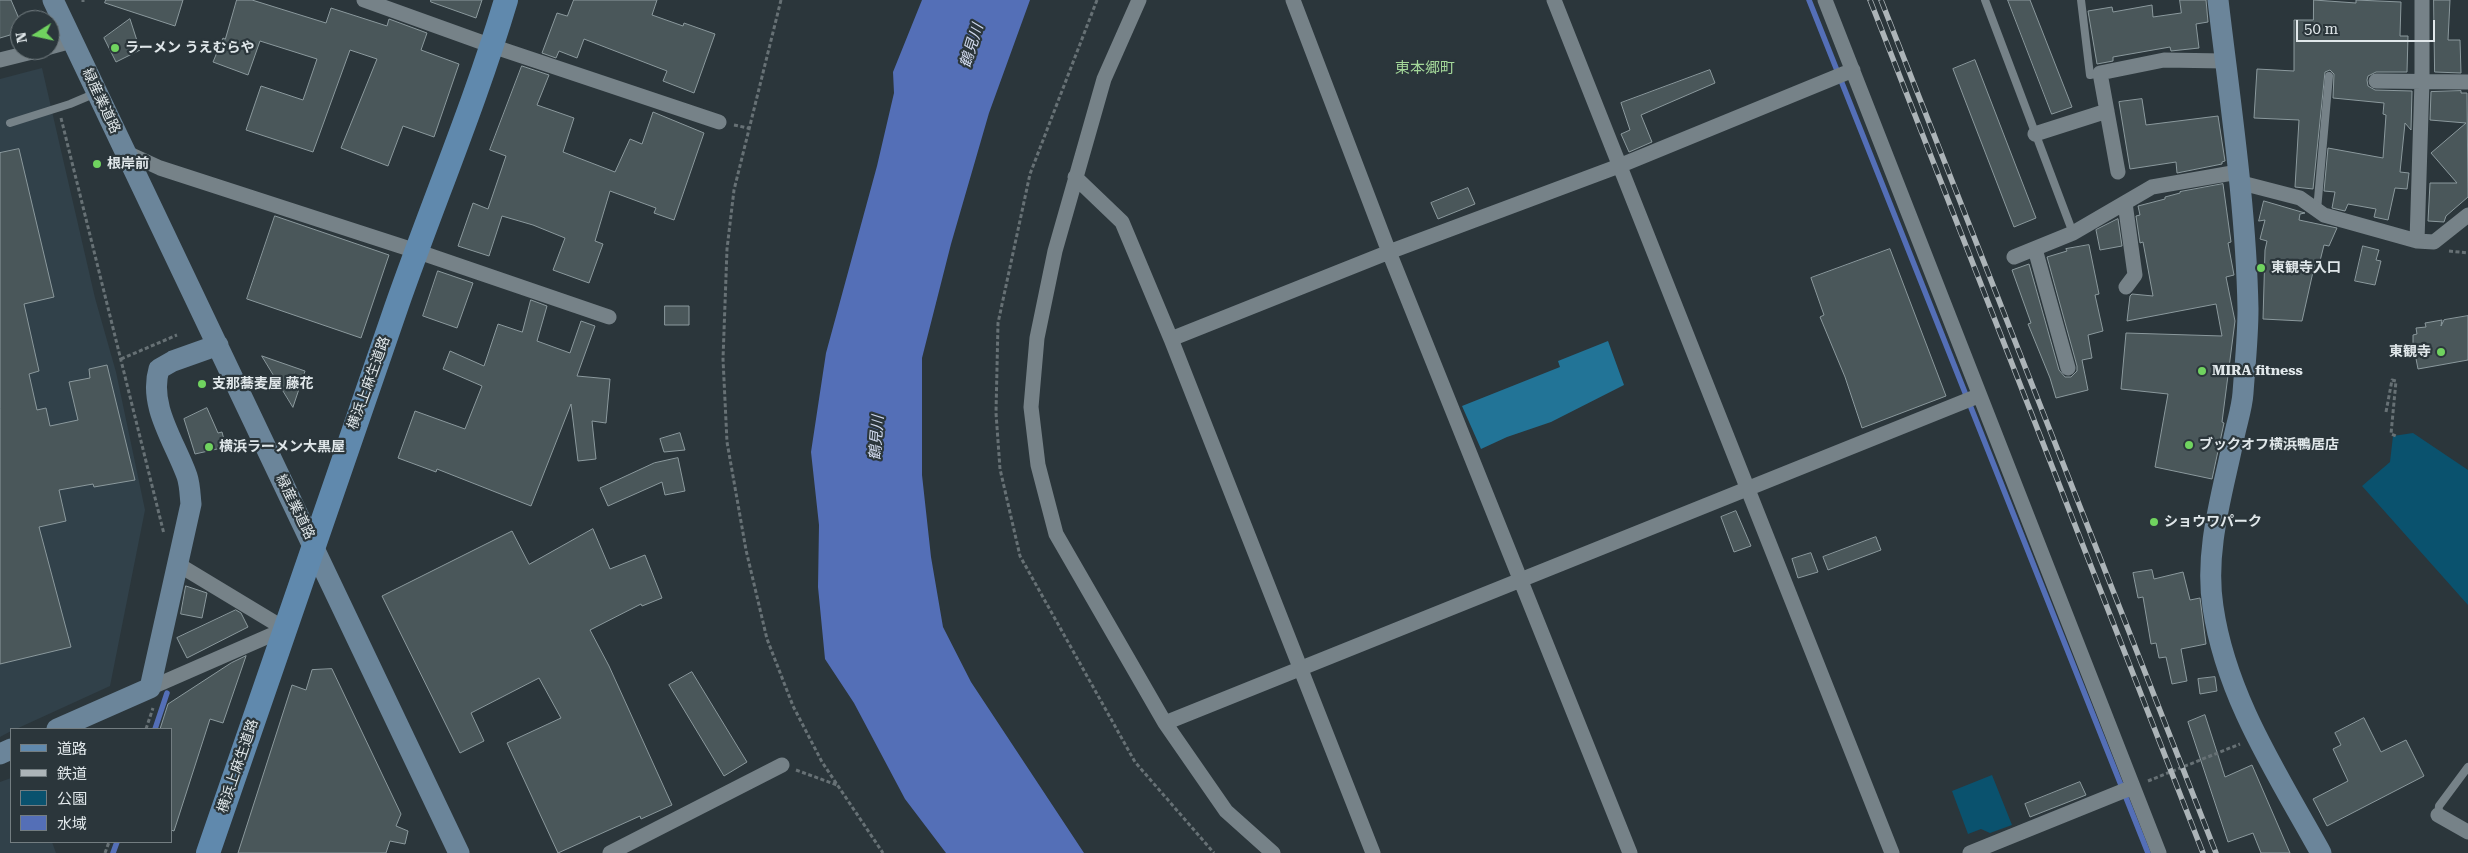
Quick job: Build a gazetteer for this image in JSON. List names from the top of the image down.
{
  "streets": {
    "main road": ["横浜上麻生道路"],
    "street": ["緑産業道路"]
  },
  "crossings": [
    ["緑産業道路", "横浜上麻生道路"]
  ],
  "districts": ["東本郷町"],
  "water": ["鶴見川"],
  "places": [
    "ラーメン うえむらや",
    "根岸前",
    "東観寺入口",
    "東観寺",
    "MIRA fitness",
    "支那蕎麦屋 藤花",
    "ブックオフ横浜鴨居店",
    "横浜ラーメン大黒屋",
    "ショウワパーク"
  ],
  "legend": [
    "道路",
    "鉄道",
    "公園",
    "水域"
  ],
  "scale_bar": "50 m",
  "north": "left"
}
